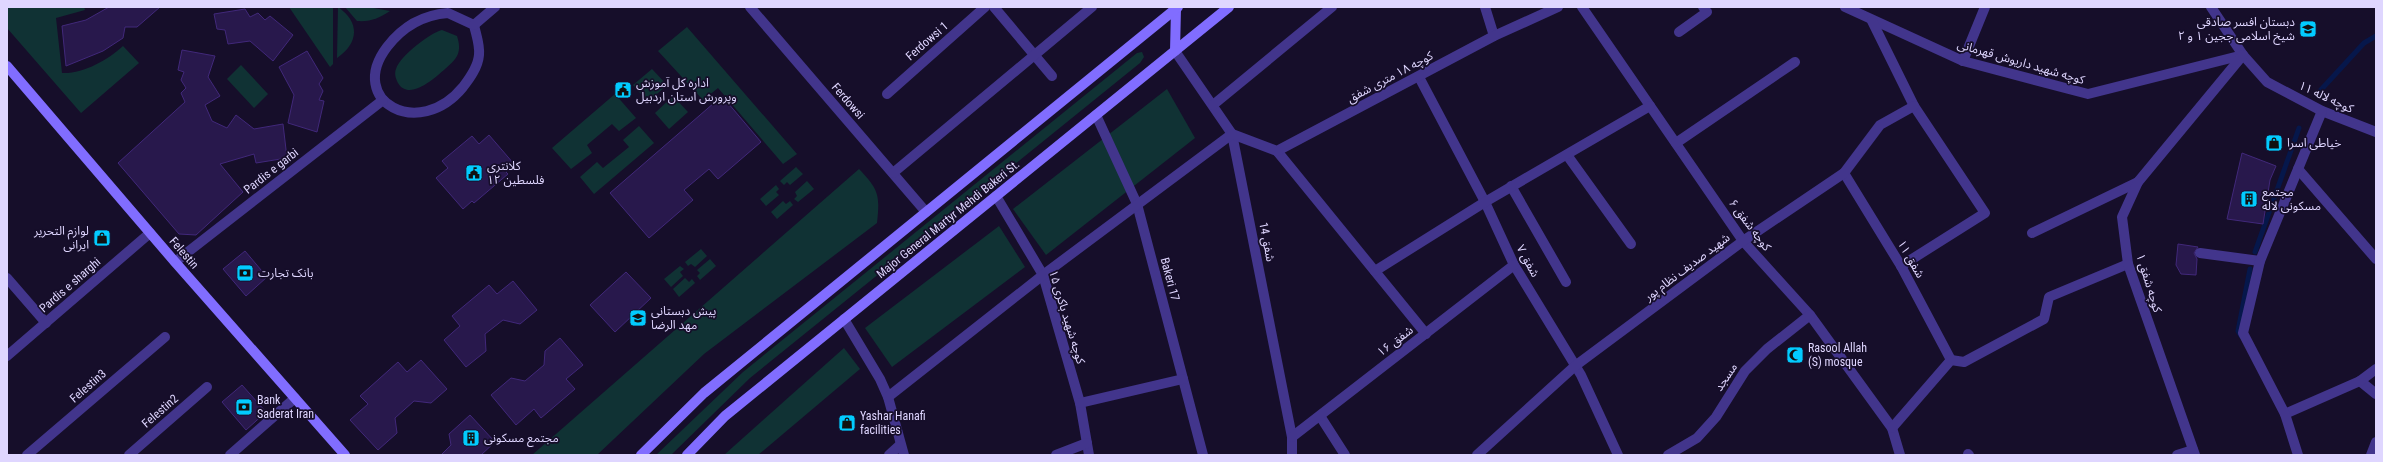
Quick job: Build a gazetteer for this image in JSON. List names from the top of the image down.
{
  "streets": {
    "main road": ["Major General Martyr Mehdi Bakeri St.", "Felestin"],
    "street": [
      "Ferdowsi 1",
      "کوچه شهید داریوش قهرمانی",
      "کوچه ۱۸ متری شفق",
      "کوچه لاله ۱۱",
      "Ferdowsi",
      "Pardis e garbi",
      "کوچه شفق ۶",
      "شفق 14",
      "شفق ۱۱",
      "شفق ۷",
      "شهید صدیف نظام پور",
      "Bakeri 17",
      "کوچه شفق ۱",
      "Pardis e sharghi",
      "کوچه شهید باکری ۱۵",
      "شفق ۱۶",
      "مسجد",
      "Felestin3",
      "Felestin2"
    ]
  },
  "crossings": [
    ["کوچه شهید داریوش قهرمانی", "کوچه لاله ۱۱"],
    ["کوچه شهید داریوش قهرمانی", "کوچه شفق ۱"],
    ["کوچه ۱۸ متری شفق", "شفق ۷"],
    ["کوچه لاله ۱۱", "کوچه شفق ۱"],
    ["Ferdowsi", "Major General Martyr Mehdi Bakeri St."],
    ["Pardis e garbi", "Felestin"],
    ["Major General Martyr Mehdi Bakeri St.", "شفق 14"],
    ["Major General Martyr Mehdi Bakeri St.", "Bakeri 17"],
    ["Major General Martyr Mehdi Bakeri St.", "کوچه شهید باکری ۱۵"],
    ["کوچه شفق ۶", "شهید صدیف نظام پور"],
    ["کوچه شفق ۶", "مسجد"],
    ["شفق 14", "شفق ۱۶"],
    ["Felestin", "Pardis e sharghi"],
    ["شفق ۱۱", "شهید صدیف نظام پور"],
    ["شفق ۷", "شهید صدیف نظام پور"],
    ["شفق ۷", "شفق ۱۶"]
  ],
  "places": {
    "school or university": ["دبستان افسر صادقی شیخ اسلامی ججین ۱ و ۲", "پیش دبستانی مهد الرضا"],
    "public building": ["اداره کل آموزش وپرورش استان اردبیل", "کلانتری ۱۲ فلسطین"],
    "shop": ["خیاطی اسرا", "لوازم التحریر ایرانی", "Yashar Hanafi facilities"],
    "building": ["مجتمع مسکونی لاله", "مجتمع مسکونی"],
    "bank": ["بانک تجارت", "Bank Saderat Iran"],
    "mosque": ["Rasool Allah (S) mosque"]
  }
}
